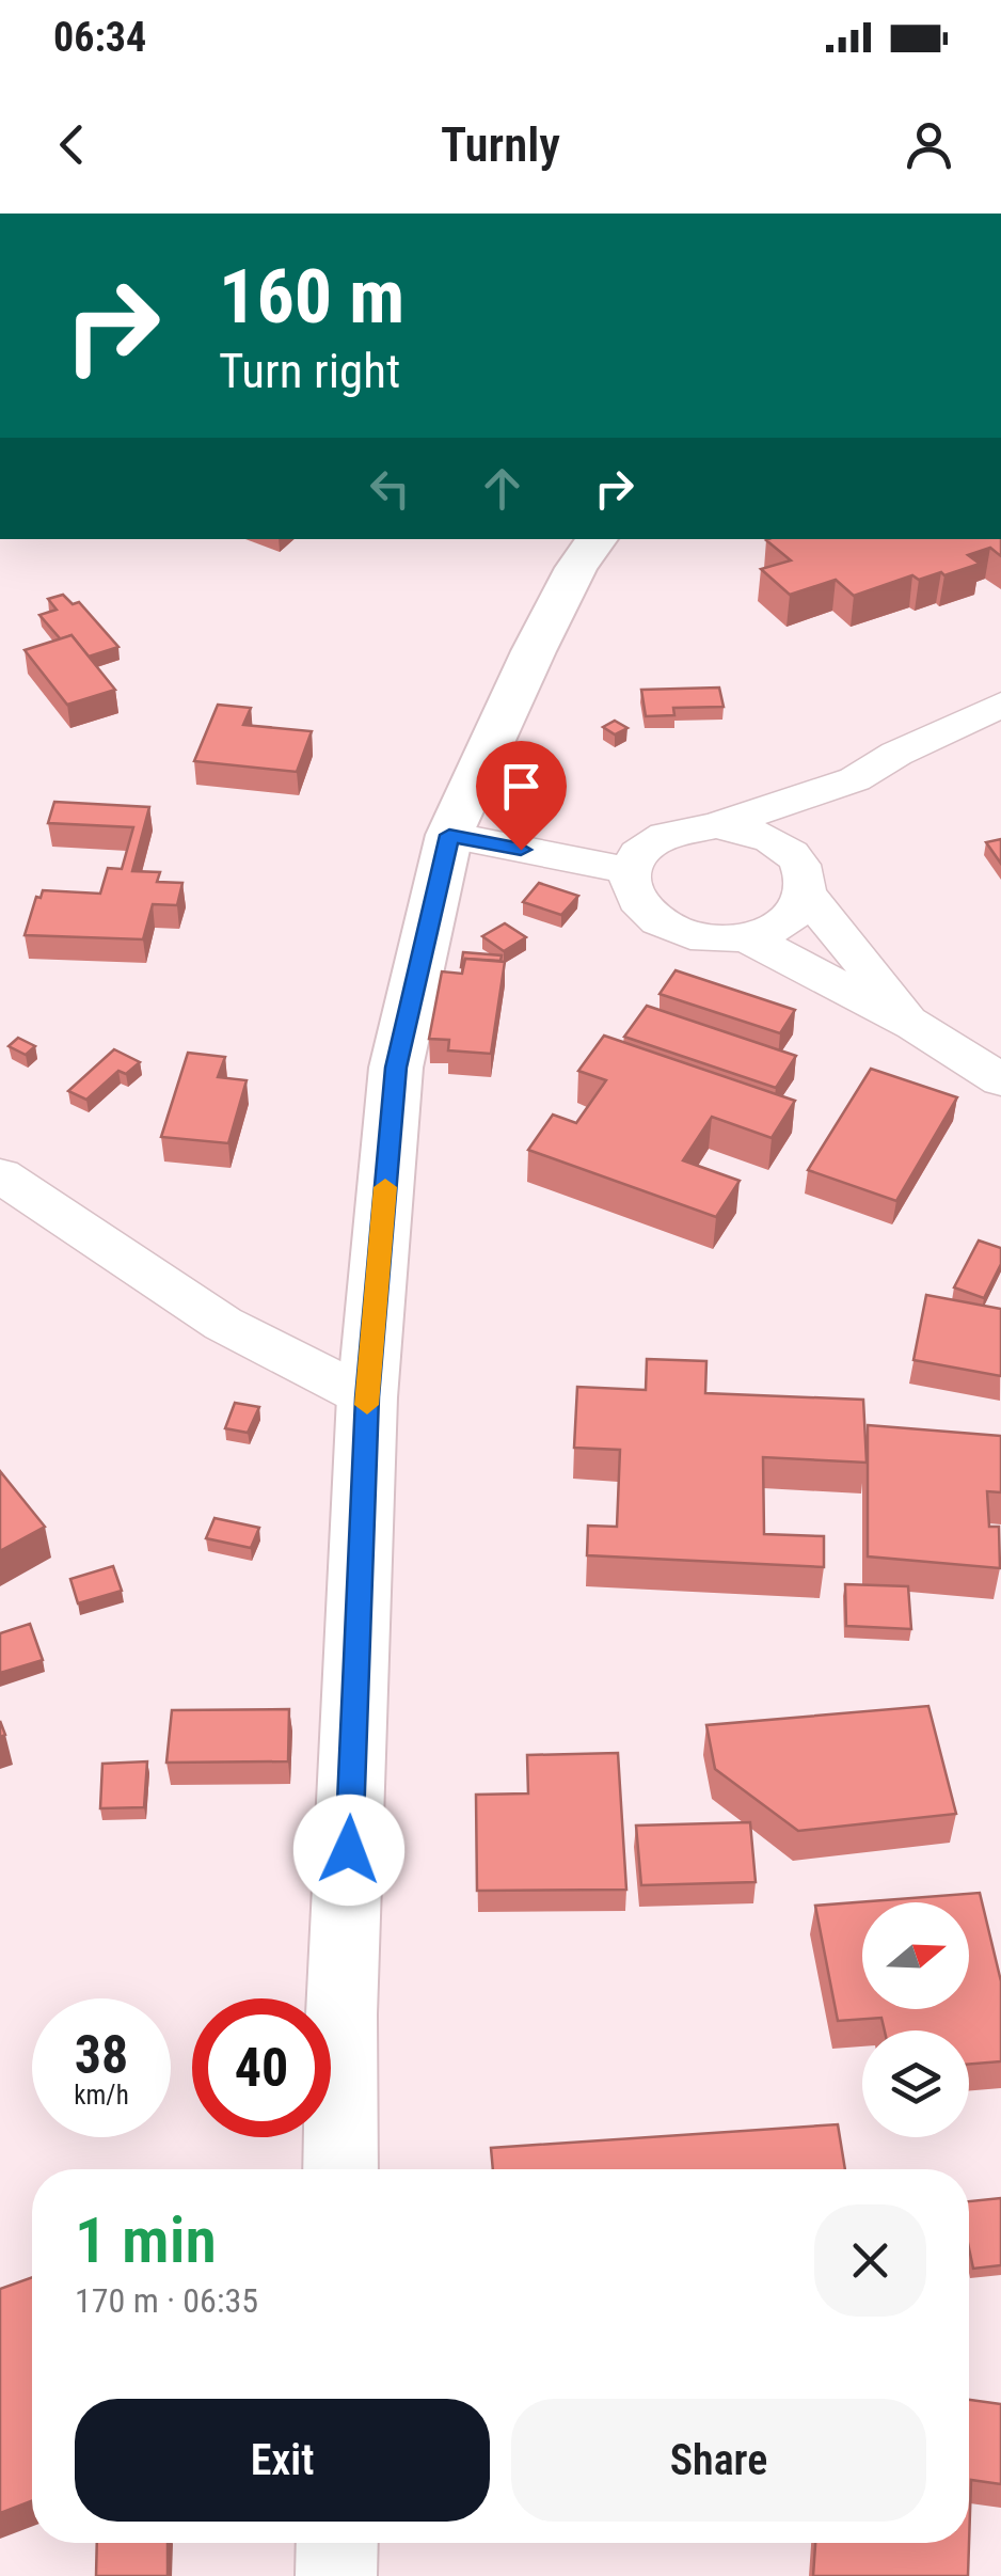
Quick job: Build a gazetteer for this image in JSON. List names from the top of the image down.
{
  "north": "right",
  "page": {
    "status": "06:34",
    "header": "Turnly",
    "turn": ["160 m", "Turn right"],
    "speed": "38 km/h",
    "limit": "40",
    "heading": ["1 min", "170 m · 06:35"],
    "buttons": ["Exit", "Share"]
  }
}
